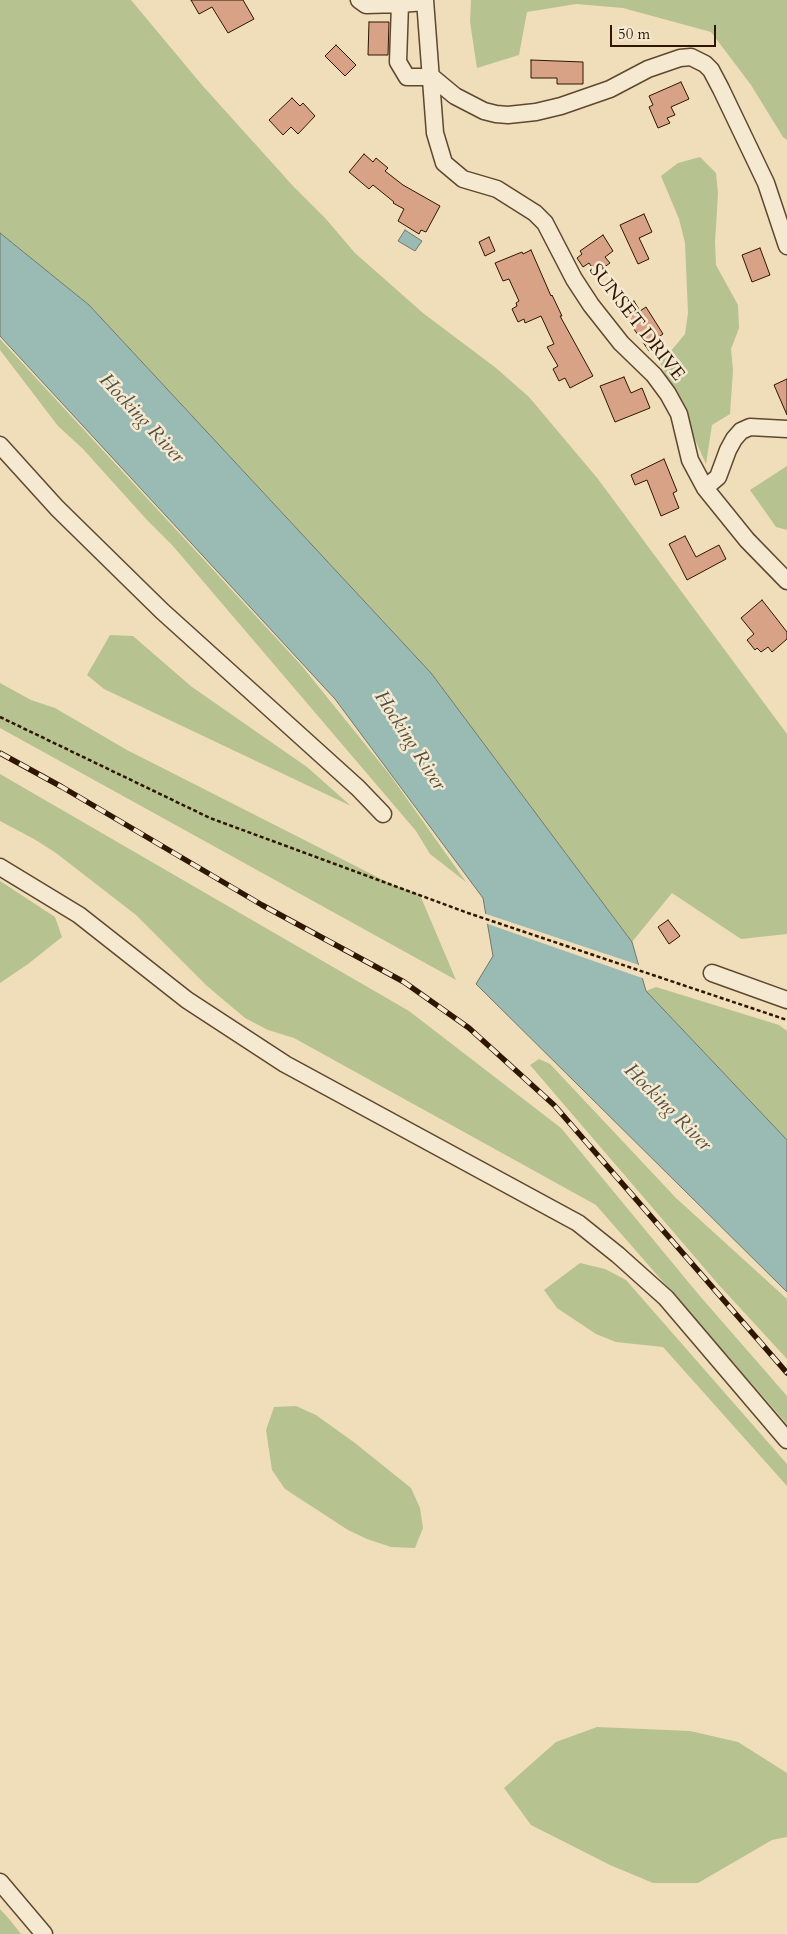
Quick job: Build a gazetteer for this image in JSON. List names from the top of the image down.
{
  "streets": {
    "street": ["SUNSET DRIVE"]
  },
  "water": ["Hocking River"],
  "scale_bar": "50 m"
}
